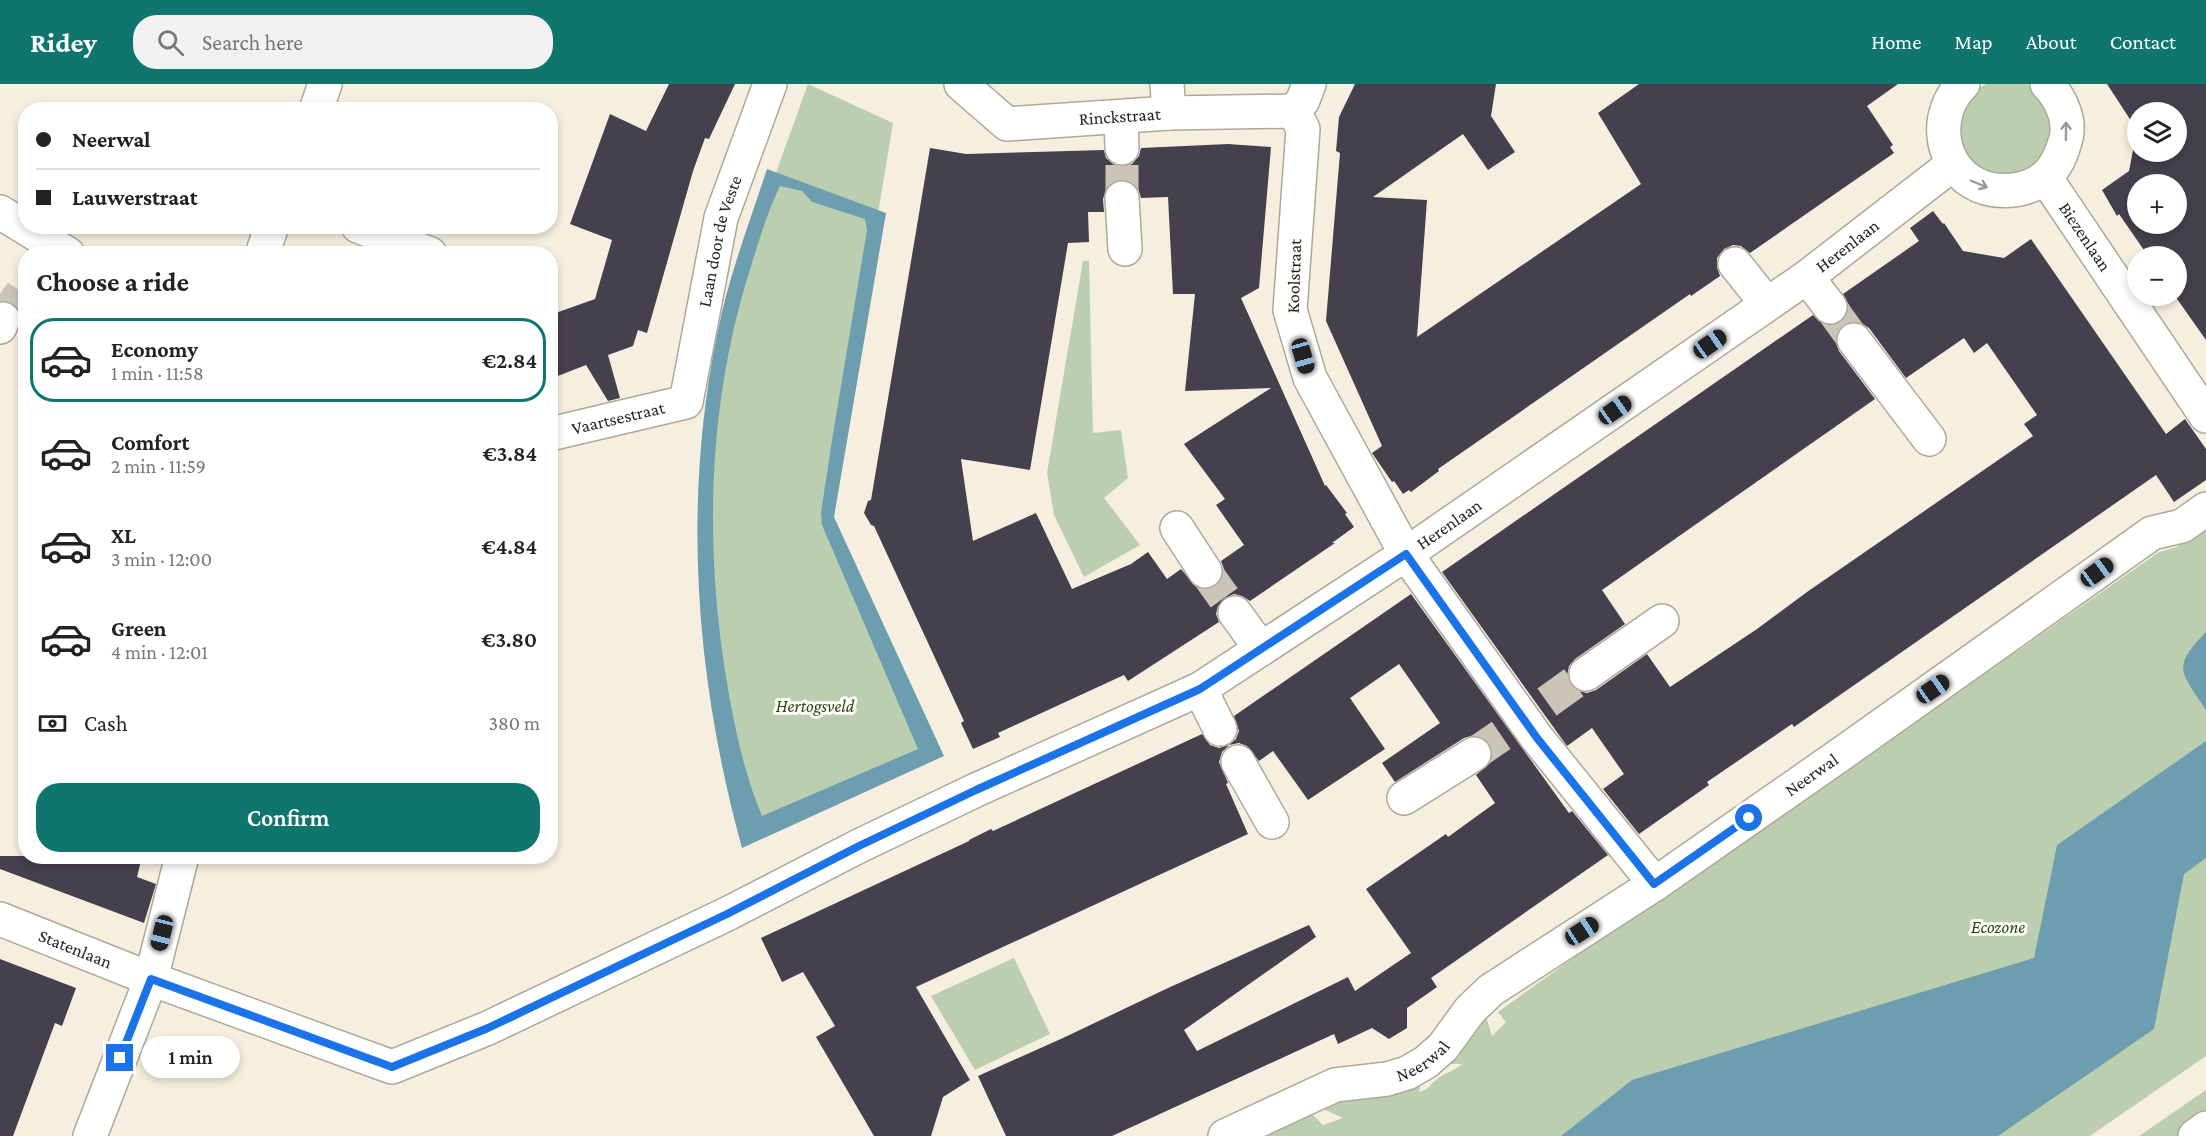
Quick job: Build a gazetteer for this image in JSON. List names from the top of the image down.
{
  "streets": {
    "street": [
      "Rinckstraat",
      "Biezenlaan",
      "Laan door de Veste",
      "Herenlaan",
      "Koolstraat",
      "Vaartsestraat",
      "Neerwal",
      "Statenlaan"
    ]
  },
  "crossings": [
    ["Rinckstraat", "Koolstraat"],
    ["Laan door de Veste", "Vaartsestraat"],
    ["Herenlaan", "Koolstraat"],
    ["Herenlaan", "Statenlaan"],
    ["Koolstraat", "Neerwal"]
  ],
  "parks": ["Hertogsveld", "Ecozone"],
  "page": {
    "header": "Ridey",
    "search": "Search here",
    "nav": [
      "Home",
      "Map",
      "About",
      "Contact"
    ],
    "map_buttons": ["+", "−"],
    "banner": ["Neerwal", "Lauwerstraat"],
    "heading": "Choose a ride",
    "list": [
      {
        "name": "Economy",
        "note": "1 min · 11:58",
        "value": "€2.84"
      },
      {
        "name": "Comfort",
        "note": "2 min · 11:59",
        "value": "€3.84"
      },
      {
        "name": "XL",
        "note": "3 min · 12:00",
        "value": "€4.84"
      },
      {
        "name": "Green",
        "note": "4 min · 12:01",
        "value": "€3.80"
      }
    ],
    "pay": ["Cash", "380 m"],
    "buttons": "Confirm",
    "bubble": "1 min"
  }
}
